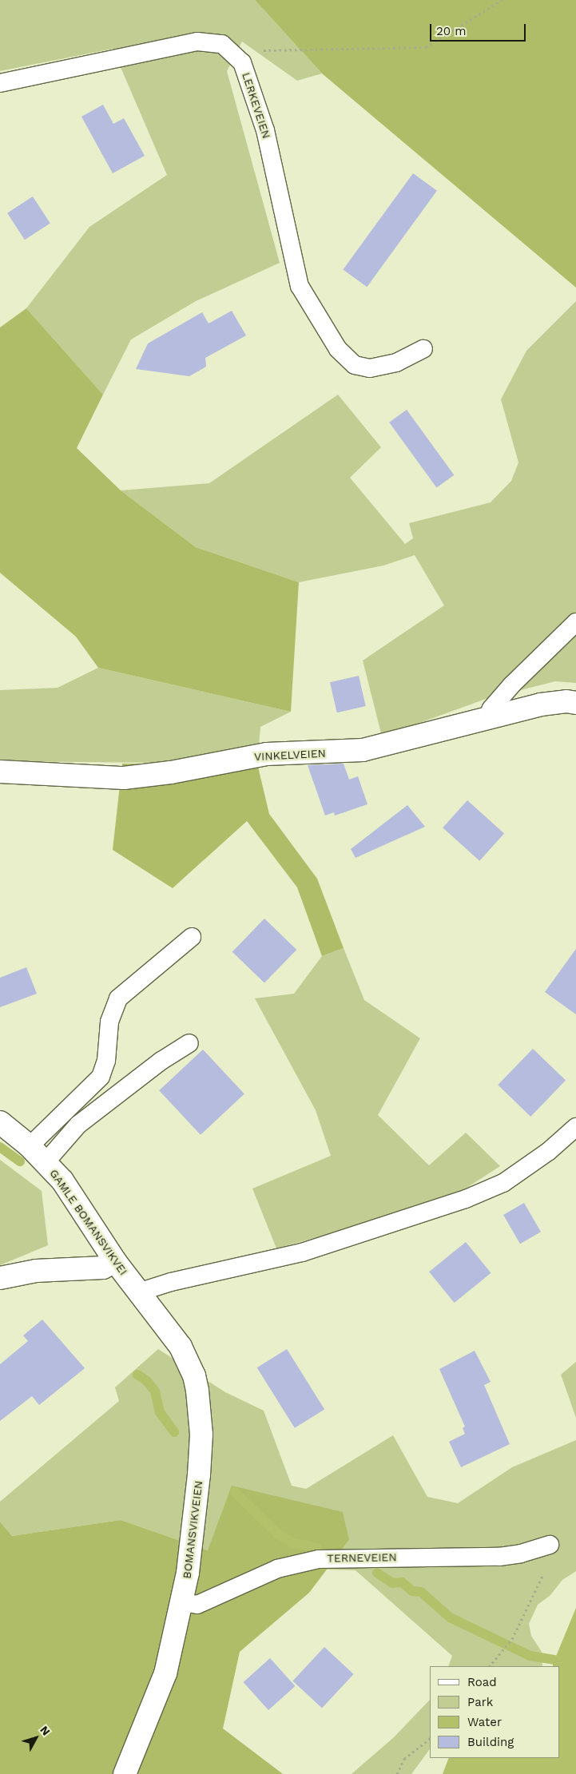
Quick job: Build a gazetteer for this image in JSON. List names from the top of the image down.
{
  "streets": {
    "street": ["VINKELVEIEN", "GAMLE BOMANSVIKVEI", "BOMANSVIKVEIEN"],
    "lane": ["LERKEVEIEN", "TERNEVEIEN"]
  },
  "crossings": [
    ["GAMLE BOMANSVIKVEI", "BOMANSVIKVEIEN"],
    ["BOMANSVIKVEIEN", "TERNEVEIEN"]
  ],
  "legend": [
    "Road",
    "Park",
    "Water",
    "Building"
  ],
  "scale_bar": "20 m",
  "north": "top right"
}
